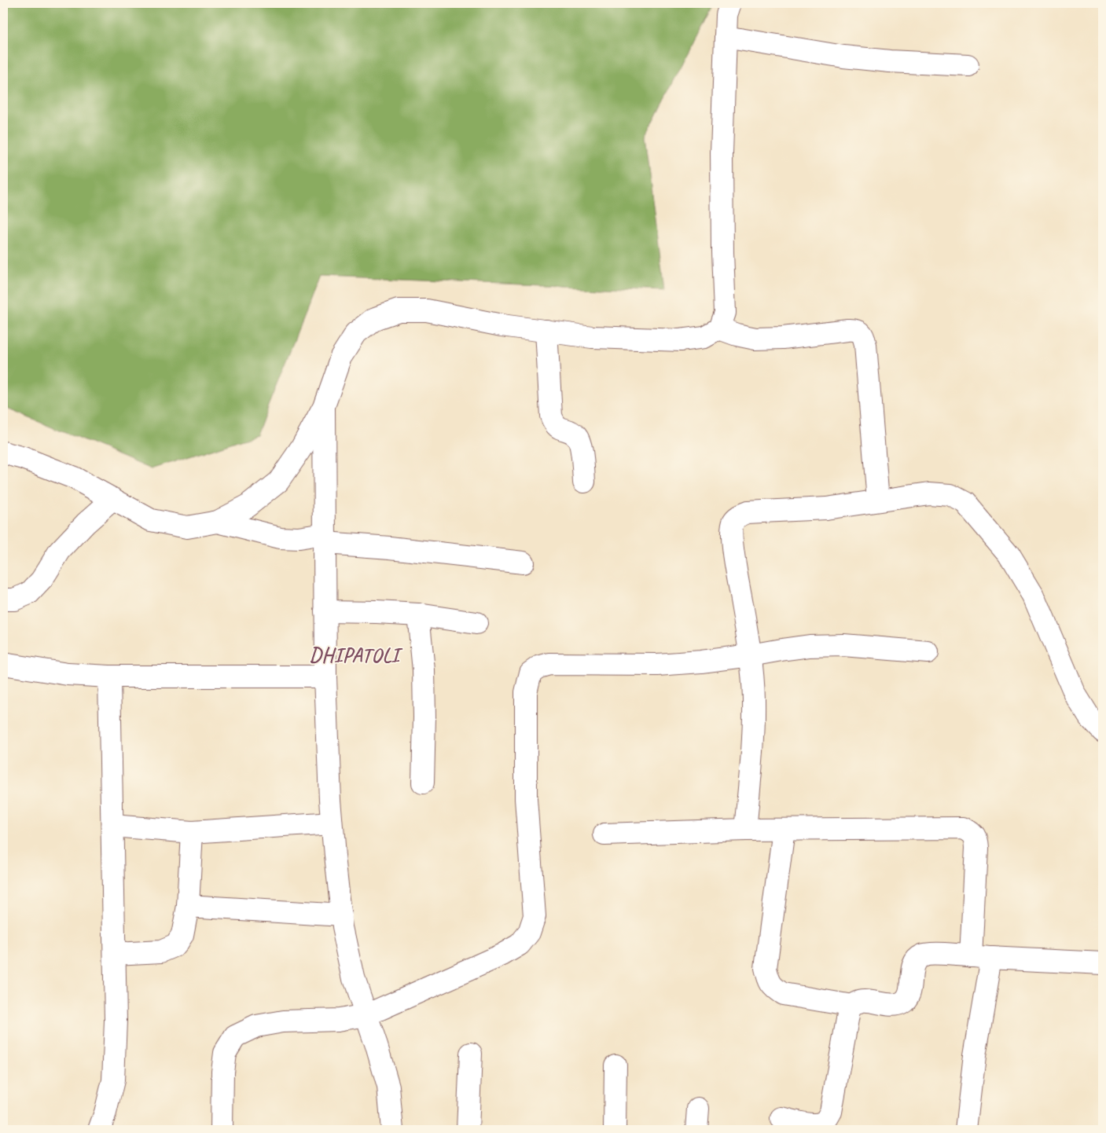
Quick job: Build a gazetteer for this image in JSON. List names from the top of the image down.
{
  "districts": ["DHIPATOLI"]
}
